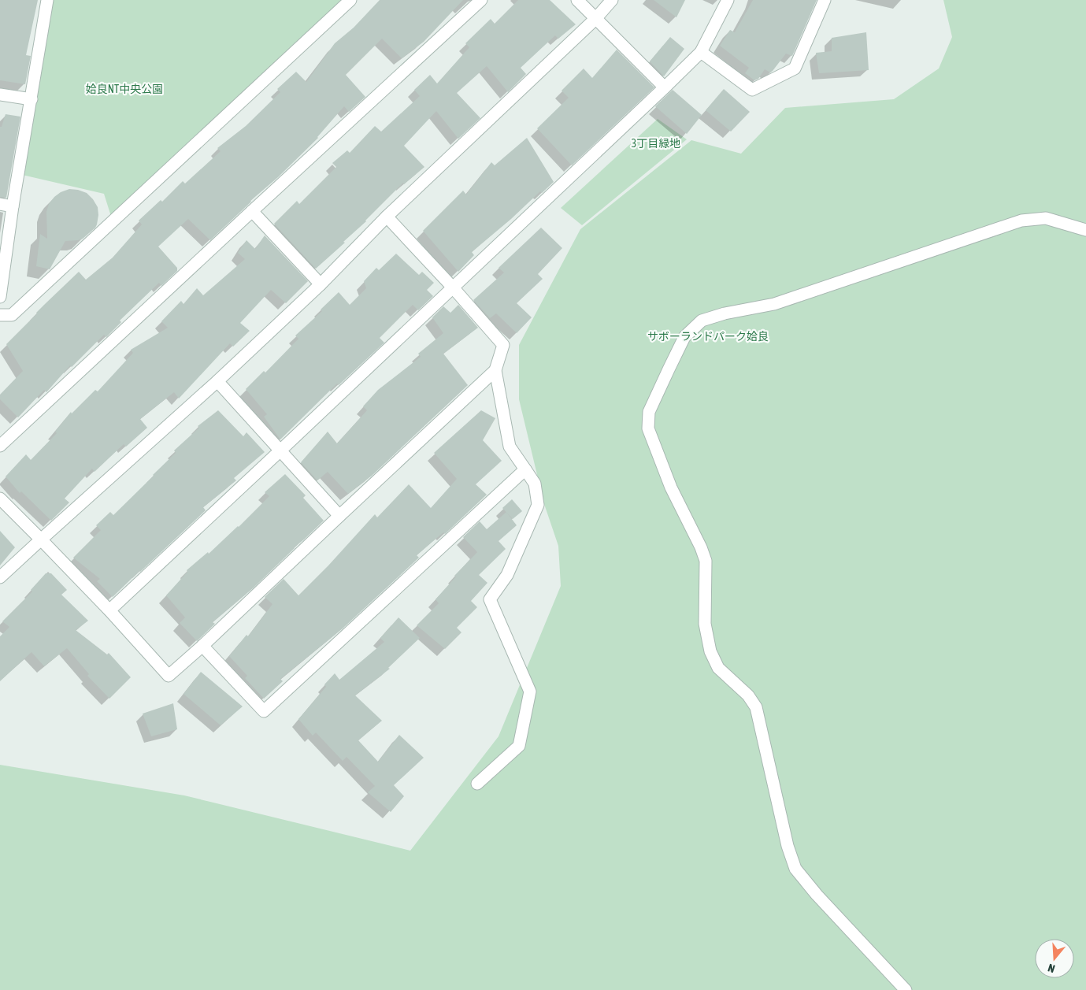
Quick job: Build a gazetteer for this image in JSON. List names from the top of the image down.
{
  "parks": ["姶良NT中央公園", "3丁目緑地", "サボーランドパーク姶良"],
  "north": "bottom"
}
